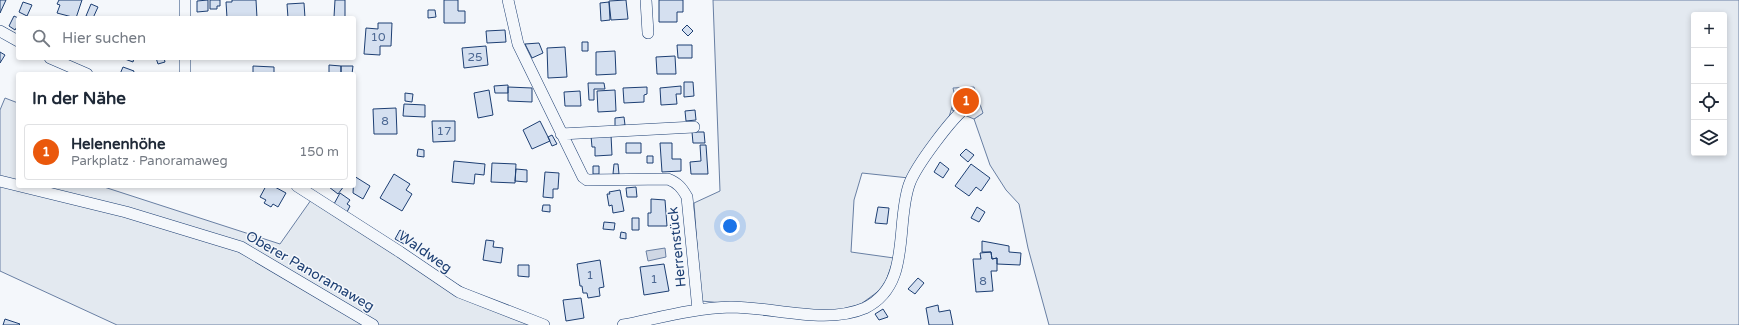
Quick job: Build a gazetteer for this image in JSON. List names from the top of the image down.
{
  "streets": {
    "street": ["Herrenstück", "Waldweg", "Oberer Panoramaweg"]
  },
  "house_numbers": [
    "10",
    "25",
    "8",
    "17",
    "1",
    "1",
    "8"
  ],
  "page": {
    "map_buttons": ["+", "−"],
    "search": "Hier suchen",
    "heading": "In der Nähe",
    "pins": "1",
    "list": [
      {
        "mark": "1",
        "name": "Helenenhöhe",
        "note": "Parkplatz · Panoramaweg",
        "value": "150 m"
      }
    ]
  }
}
